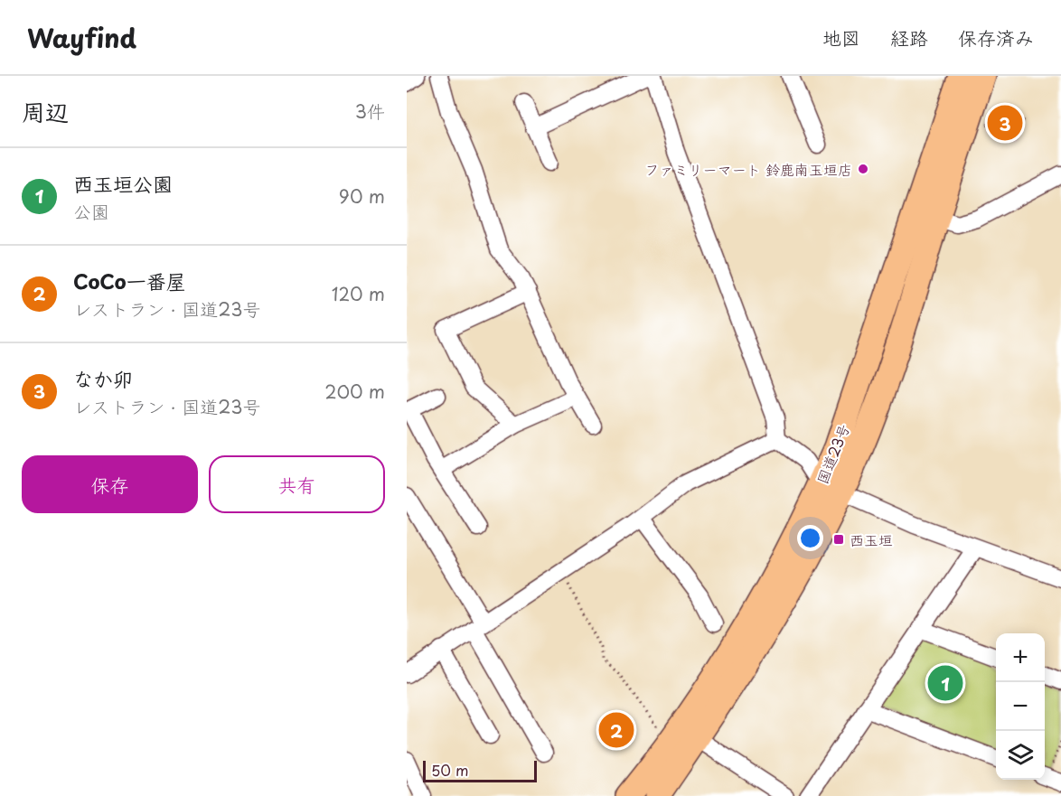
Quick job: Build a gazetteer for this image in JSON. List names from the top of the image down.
{
  "streets": {
    "highway": ["国道23号"]
  },
  "places": {
    "other": ["ファミリーマート 鈴鹿南玉垣店"],
    "transit": ["西玉垣"]
  },
  "scale_bar": "50 m",
  "page": {
    "header": "Wayfind",
    "nav": ["地図", "経路", "保存済み"],
    "heading": ["周辺", "3件"],
    "pins": ["3", "1", "2"],
    "list": [
      {
        "mark": "1",
        "name": "西玉垣公園",
        "note": "公園",
        "value": "90 m"
      },
      {
        "mark": "2",
        "name": "CoCo一番屋",
        "note": "レストラン · 国道23号",
        "value": "120 m"
      },
      {
        "mark": "3",
        "name": "なか卯",
        "note": "レストラン · 国道23号",
        "value": "200 m"
      }
    ],
    "buttons": ["保存", "共有"],
    "map_buttons": ["+", "−"],
    "scale": "50 m"
  }
}
